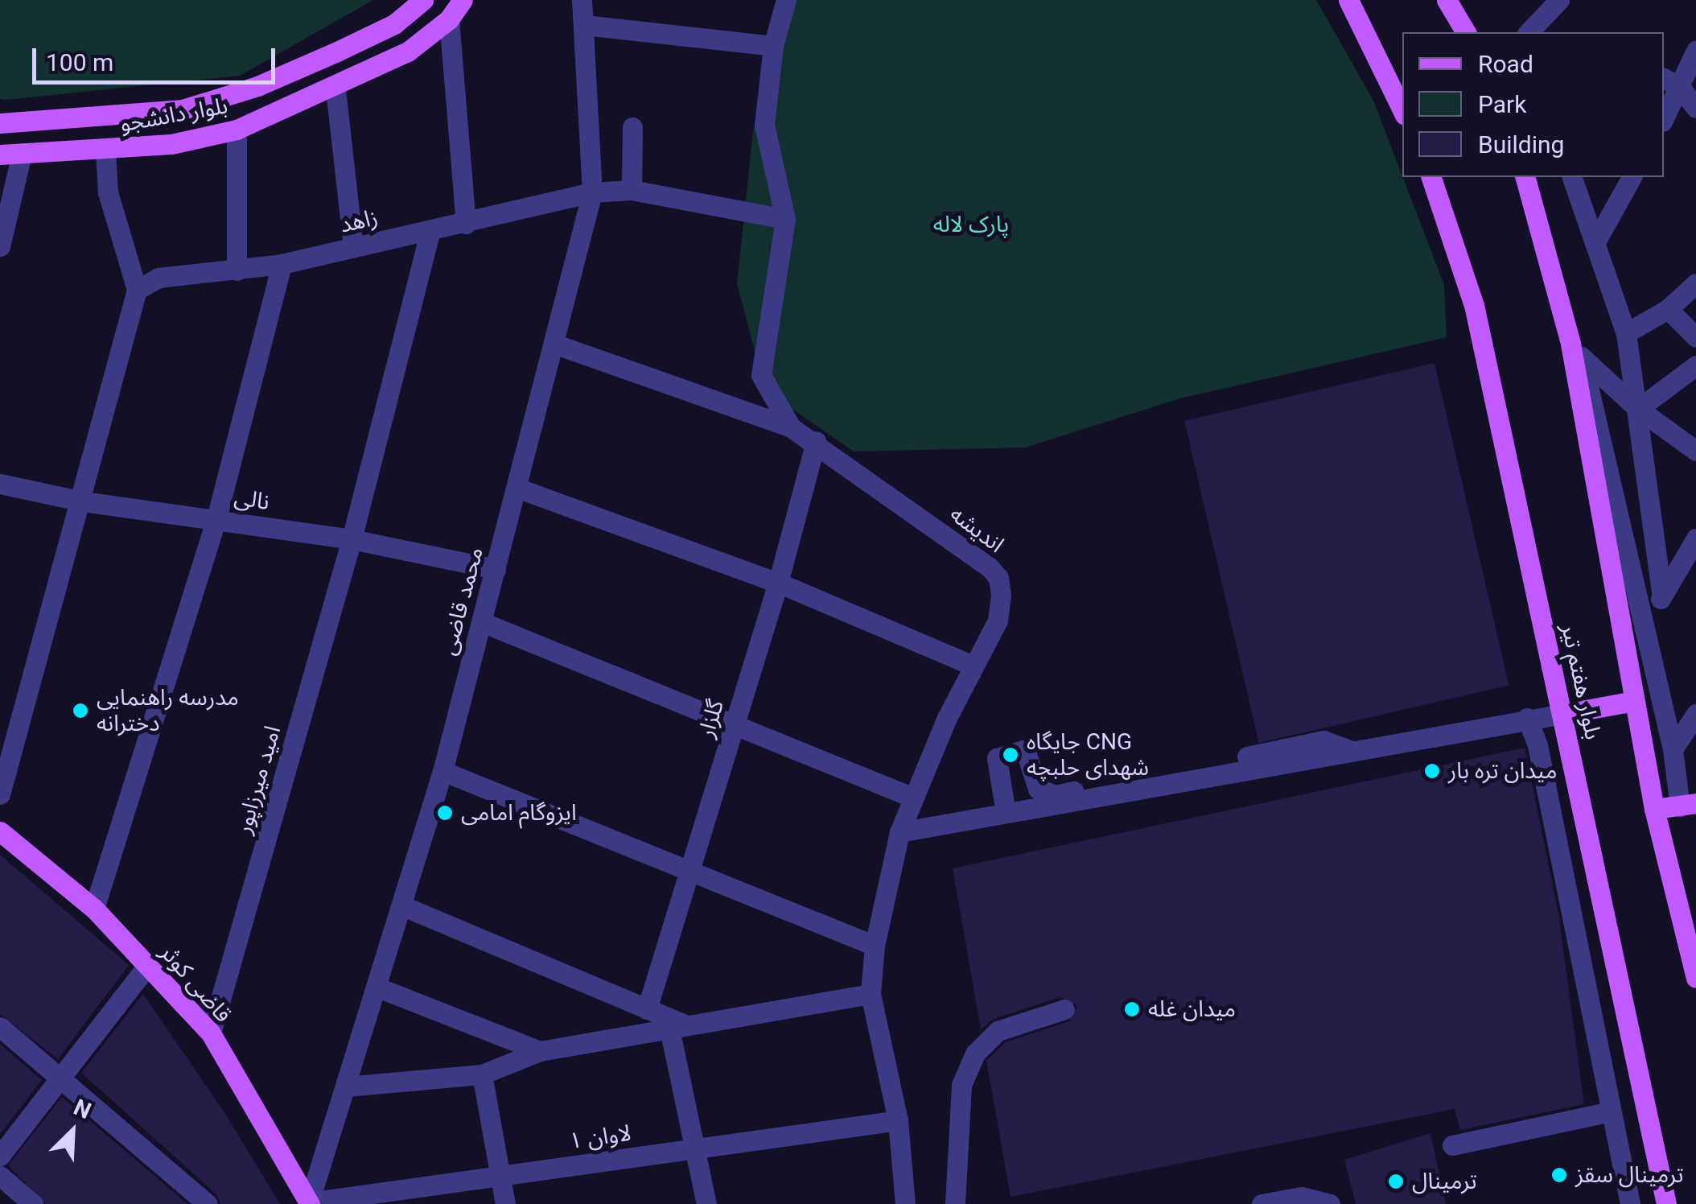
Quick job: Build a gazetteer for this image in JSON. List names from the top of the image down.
{
  "streets": {
    "main road": ["بلوار دانشجو", "بلوار هفتم تیر", "قاضی کوثر"],
    "street": [
      "زاهد",
      "نالی",
      "اندیشه",
      "محمد قاضی",
      "گلزار",
      "امید میرزاپور",
      "لاوان ۱"
    ]
  },
  "crossings": [
    ["زاهد", "محمد قاضی"],
    ["زاهد", "امید میرزاپور"],
    ["نالی", "محمد قاضی"],
    ["نالی", "امید میرزاپور"],
    ["اندیشه", "محمد قاضی"],
    ["اندیشه", "گلزار"],
    ["اندیشه", "لاوان ۱"],
    ["محمد قاضی", "قاضی کوثر"],
    ["محمد قاضی", "لاوان ۱"],
    ["امید میرزاپور", "قاضی کوثر"],
    ["قاضی کوثر", "لاوان ۱"]
  ],
  "parks": ["پارک لاله"],
  "places": [
    "مدرسه راهنمایی دخترانه",
    "جایگاه CNG شهدای حلبچه",
    "میدان تره بار",
    "ایزوگام امامی",
    "میدان غله",
    "ترمینال سقز",
    "ترمینال"
  ],
  "legend": ["Road", "Park", "Building"],
  "scale_bar": "100 m",
  "north": "top right"
}
